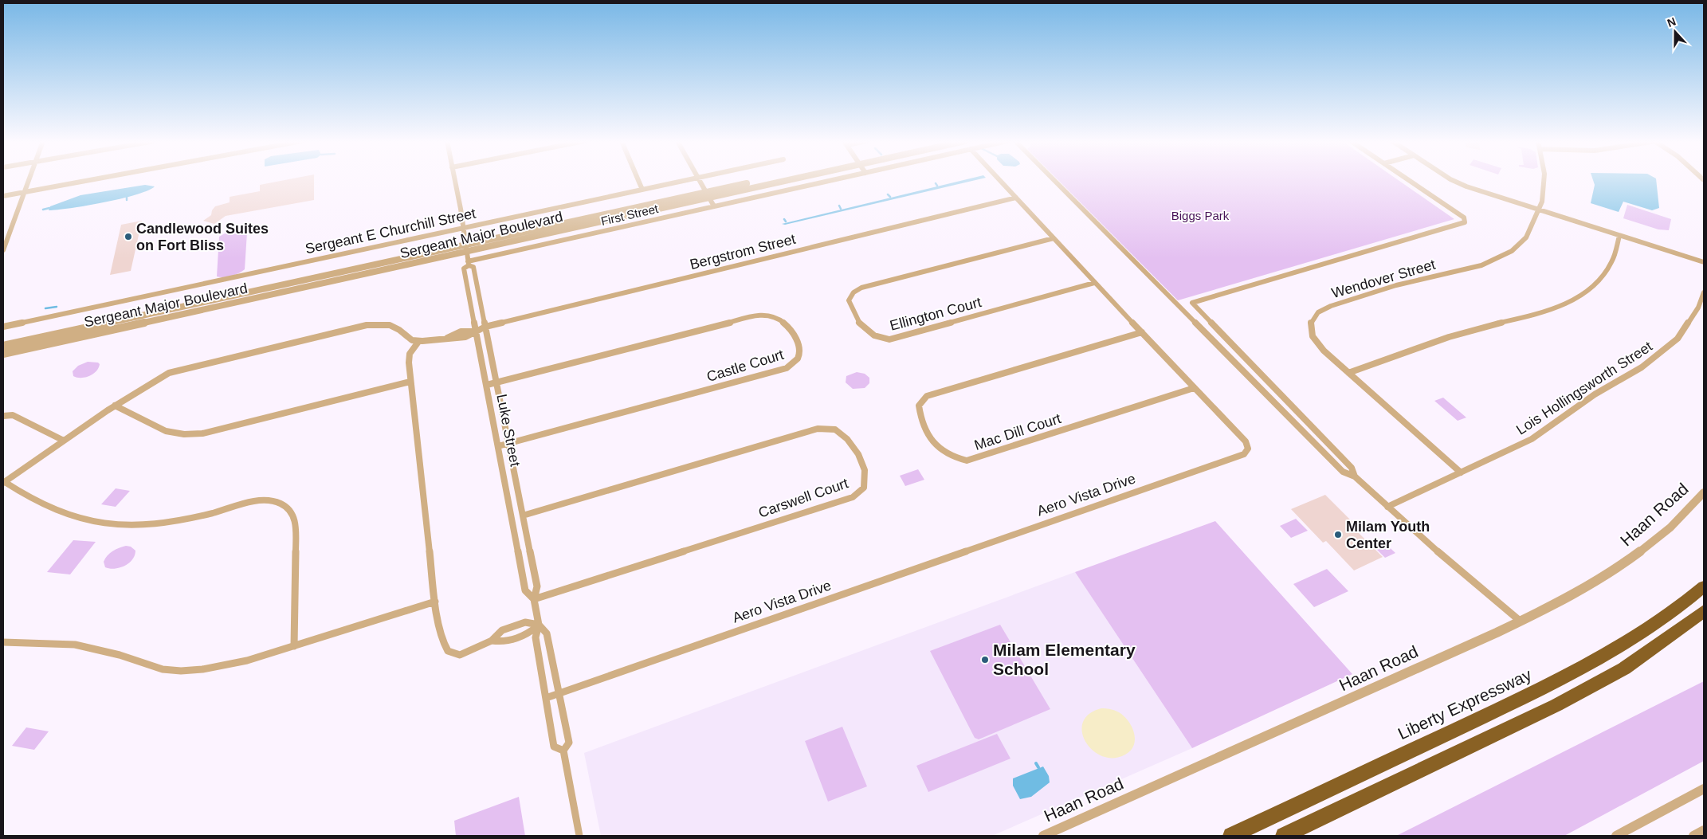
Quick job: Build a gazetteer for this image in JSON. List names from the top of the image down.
{
  "streets": {
    "highway": ["Liberty Expressway"],
    "street": [
      "First Street",
      "Sergeant E Churchill Street",
      "Sergeant Major Boulevard",
      "Bergstrom Street",
      "Wendover Street",
      "Ellington Court",
      "Castle Court",
      "Lois Hollingsworth Street",
      "Luke Street",
      "Mac Dill Court",
      "Aero Vista Drive",
      "Carswell Court",
      "Haan Road"
    ]
  },
  "crossings": [
    ["First Street", "Luke Street"],
    ["Sergeant E Churchill Street", "Luke Street"],
    ["Sergeant Major Boulevard", "Luke Street"],
    ["Bergstrom Street", "Luke Street"],
    ["Bergstrom Street", "Aero Vista Drive"],
    ["Wendover Street", "Lois Hollingsworth Street"],
    ["Ellington Court", "Aero Vista Drive"],
    ["Castle Court", "Luke Street"],
    ["Luke Street", "Aero Vista Drive"],
    ["Luke Street", "Carswell Court"],
    ["Mac Dill Court", "Aero Vista Drive"]
  ],
  "parks": ["Biggs Park"],
  "places": ["Candlewood Suites on Fort Bliss", "Milam Youth Center", "Milam Elementary School"],
  "north": "top"
}
